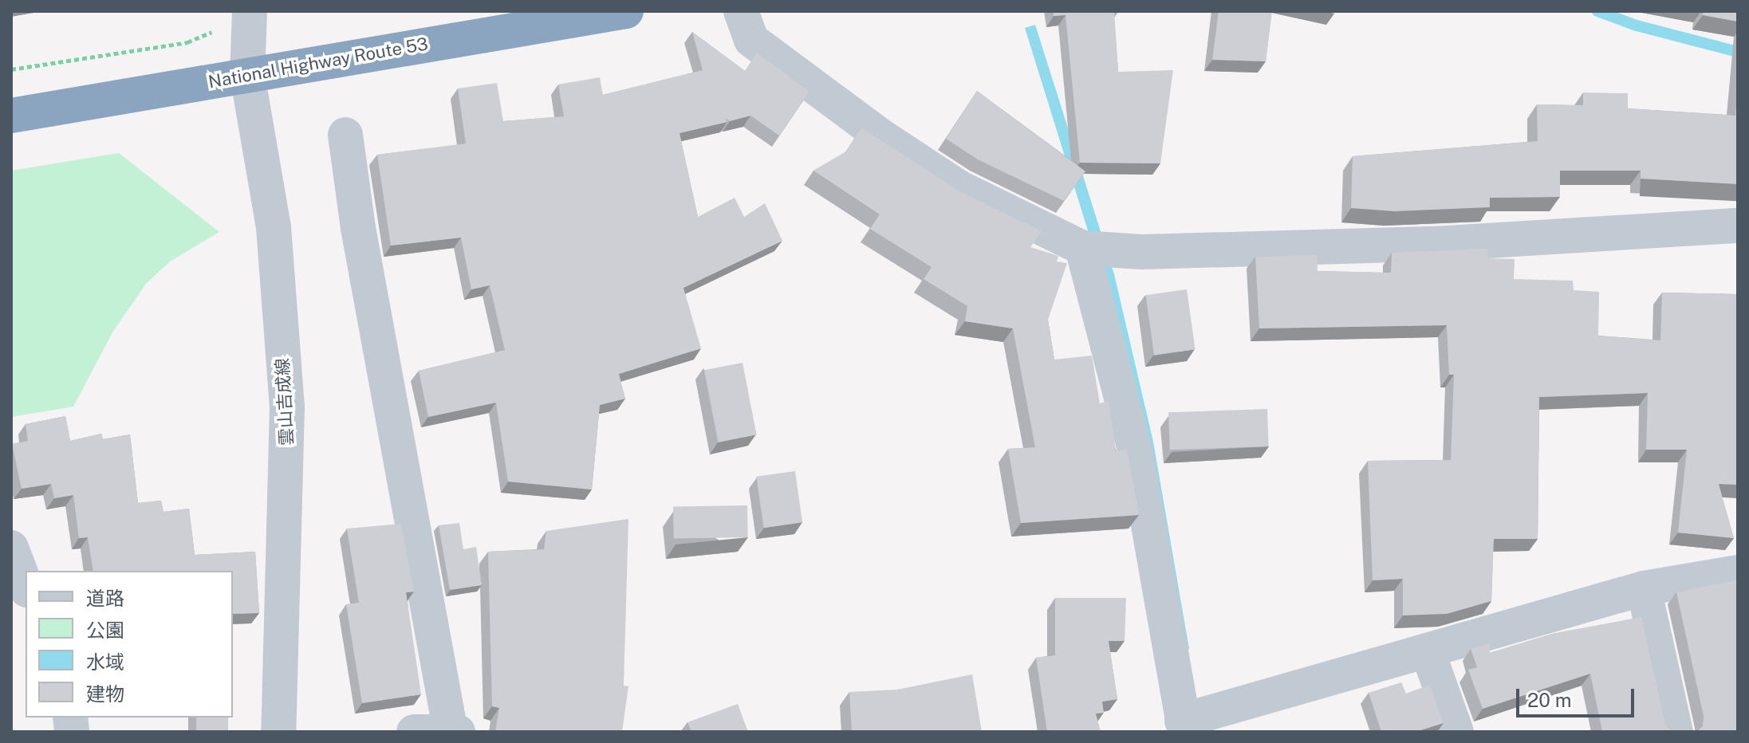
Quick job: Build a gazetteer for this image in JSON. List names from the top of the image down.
{
  "streets": {
    "highway": ["National Highway Route 53"],
    "street": ["雲山吉成線"]
  },
  "crossings": [
    ["National Highway Route 53", "雲山吉成線"]
  ],
  "legend": [
    "道路",
    "公園",
    "水域",
    "建物"
  ],
  "scale_bar": "20 m"
}
